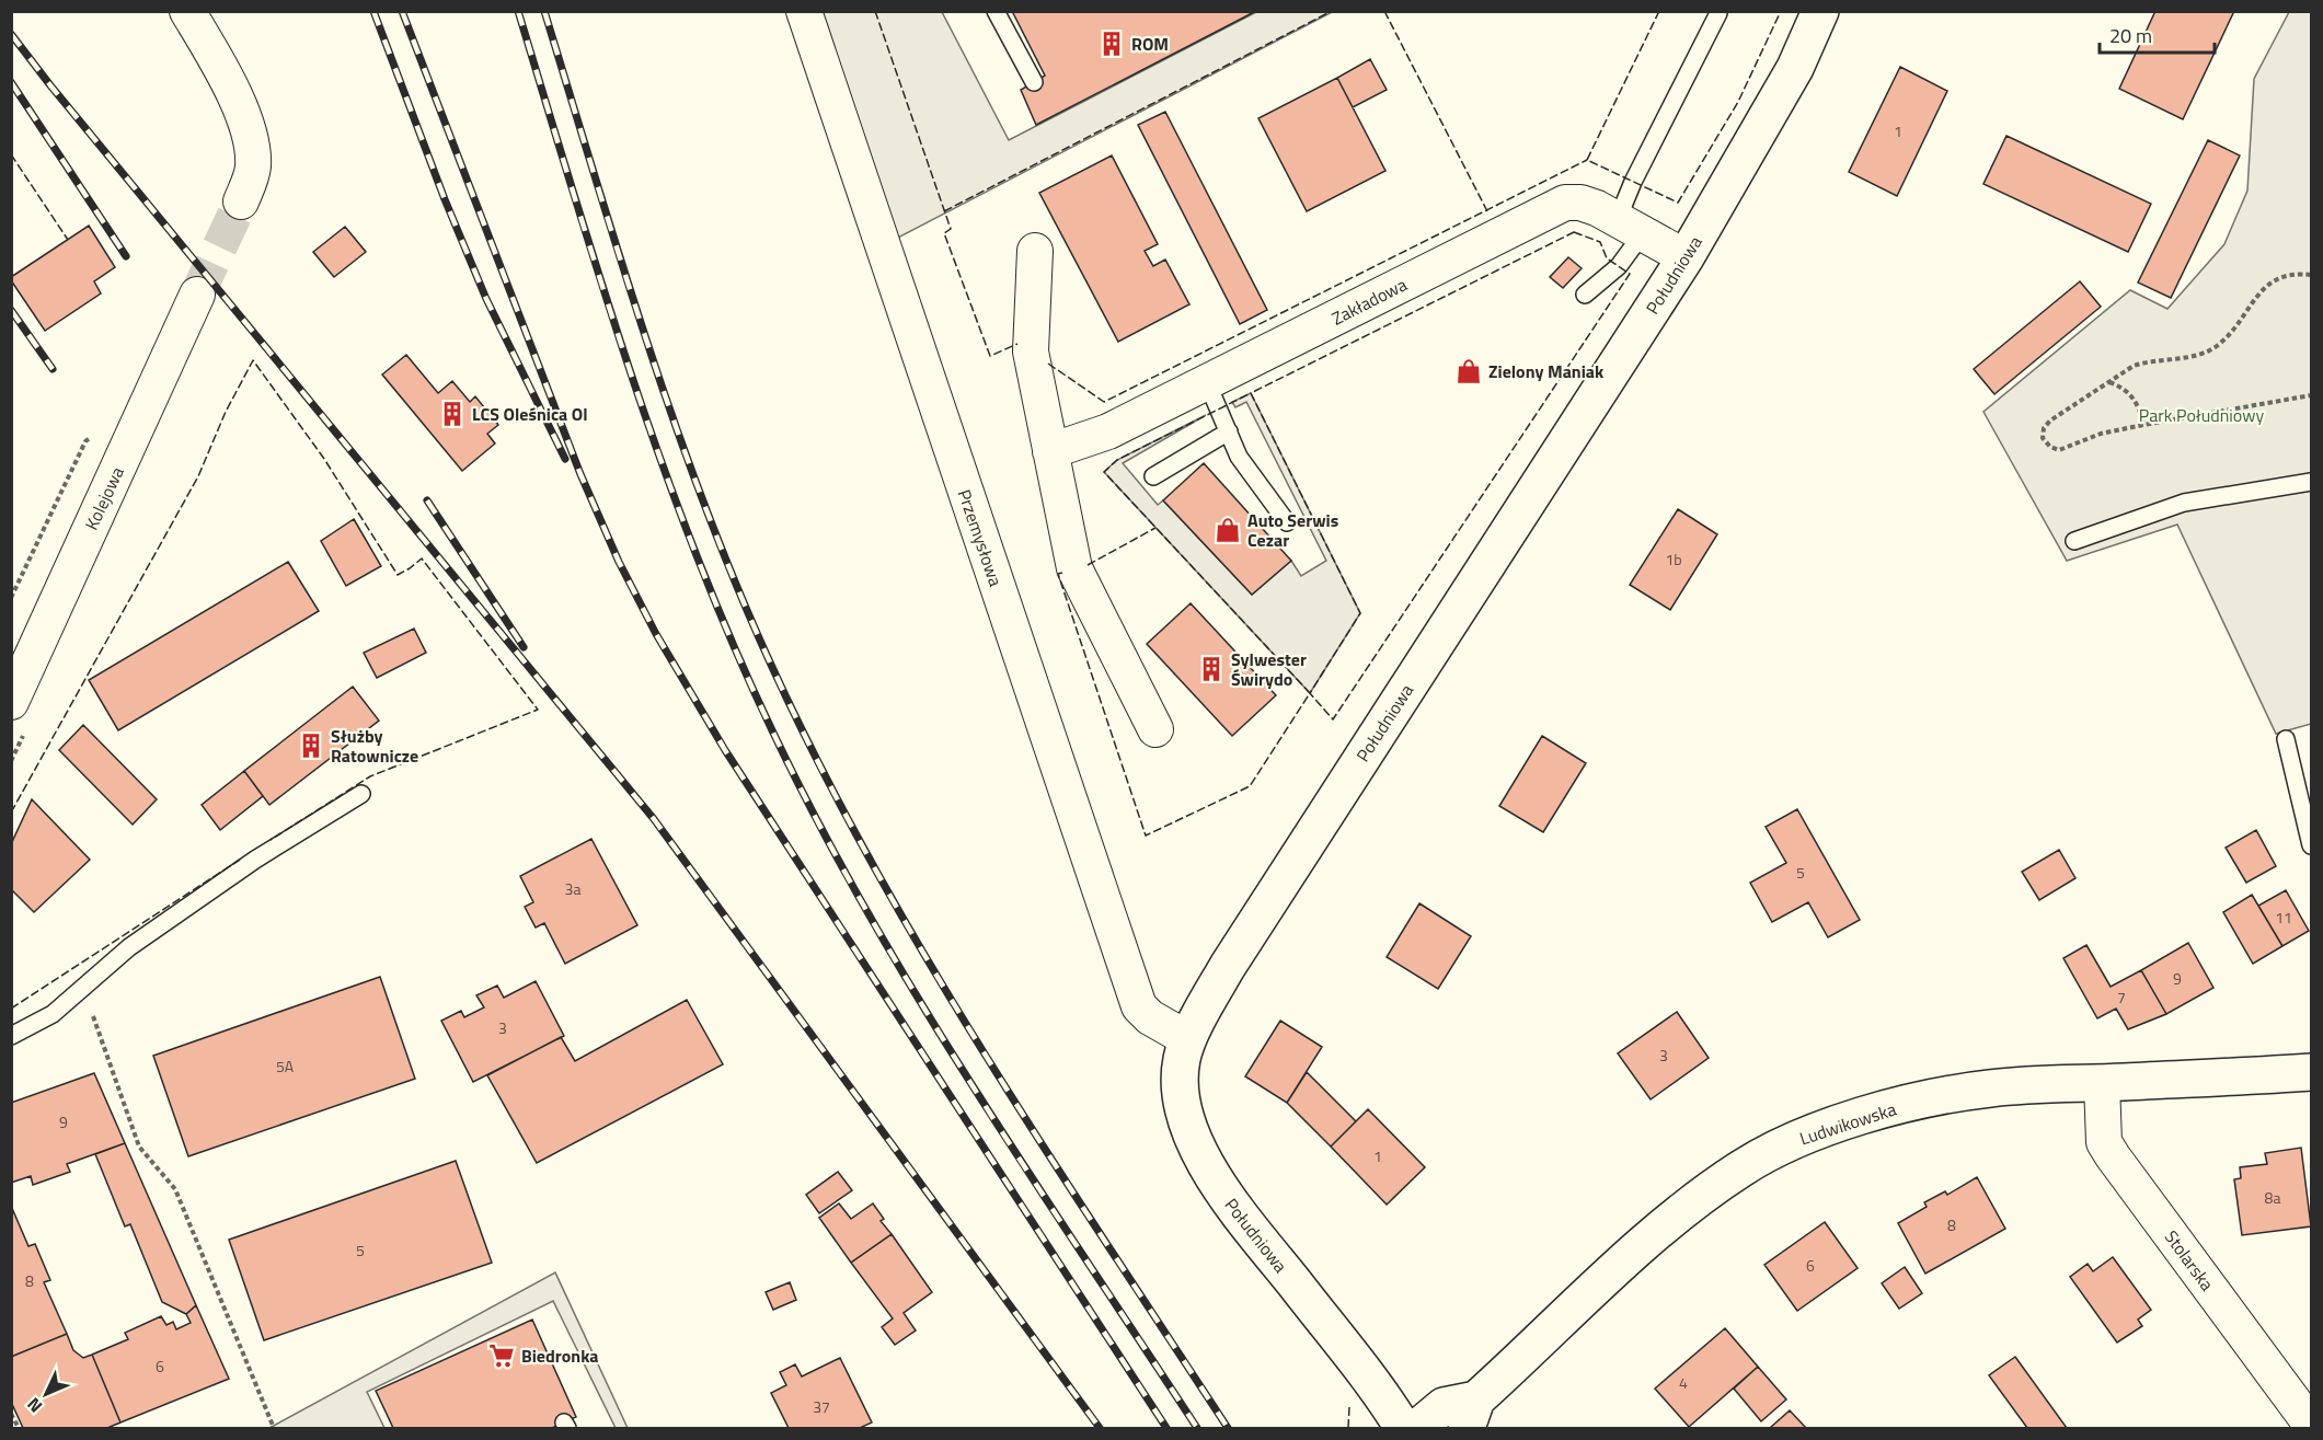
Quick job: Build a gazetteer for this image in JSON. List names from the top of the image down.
{
  "streets": {
    "street": [
      "Południowa",
      "Zakładowa",
      "Kolejowa",
      "Przemysłowa",
      "Ludwikowska",
      "Stolarska"
    ]
  },
  "crossings": [
    ["Południowa", "Zakładowa"],
    ["Południowa", "Przemysłowa"],
    ["Ludwikowska", "Stolarska"]
  ],
  "parks": ["Park Południowy"],
  "places": {
    "building": [
      "ROM",
      "LCS Oleśnica Ol",
      "Sylwester Świrydo",
      "Służby Ratownicze"
    ],
    "shop": ["Zielony Maniak", "Auto Serwis Cezar"],
    "supermarket": ["Biedronka"]
  },
  "house_numbers": [
    "1",
    "1b",
    "5",
    "3a",
    "11",
    "9",
    "7",
    "3",
    "3",
    "5A",
    "9",
    "1",
    "8a",
    "8",
    "5",
    "6",
    "8",
    "6",
    "4",
    "37"
  ],
  "scale_bar": "20 m",
  "north": "bottom left"
}
